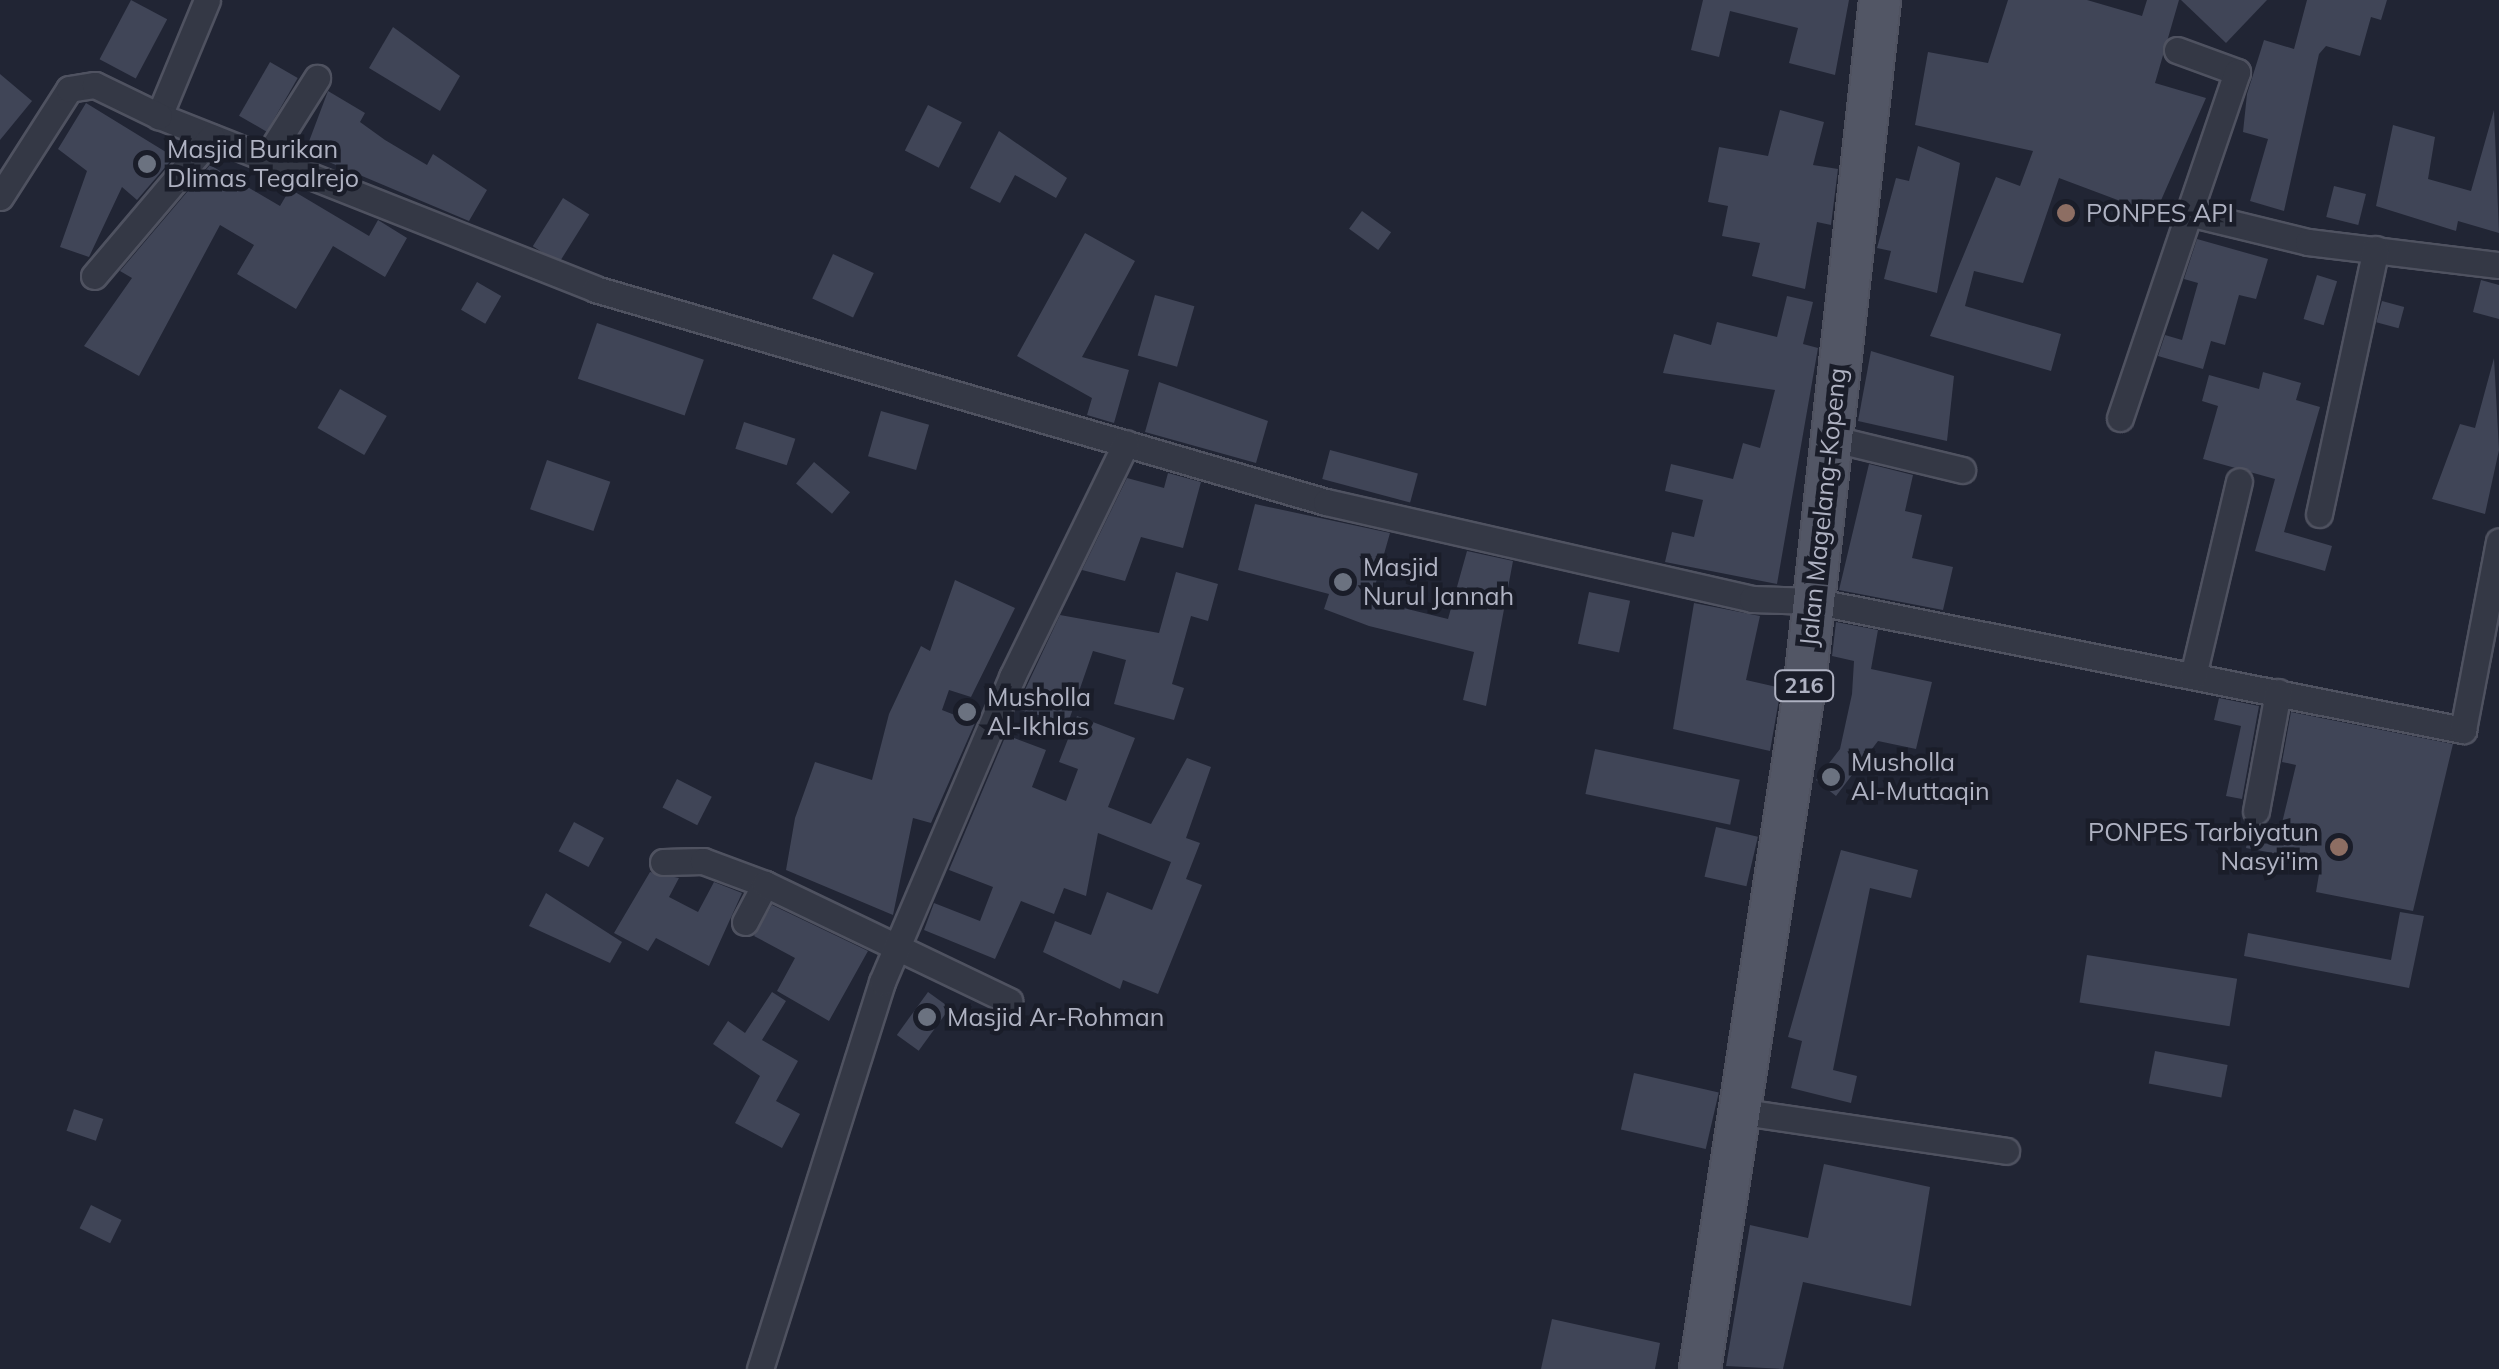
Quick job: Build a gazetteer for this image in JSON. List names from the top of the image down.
{
  "streets": {
    "main road": ["Jalan Magelang-Kopeng", "216"]
  },
  "places": [
    "Masjid Burikan Dlimas Tegalrejo",
    "PONPES API",
    "Masjid Nurul Jannah",
    "Musholla Al-Ikhlas",
    "Musholla Al-Muttaqin",
    "PONPES Tarbiyatun Nasyi'im",
    "Masjid Ar-Rohman"
  ]
}
